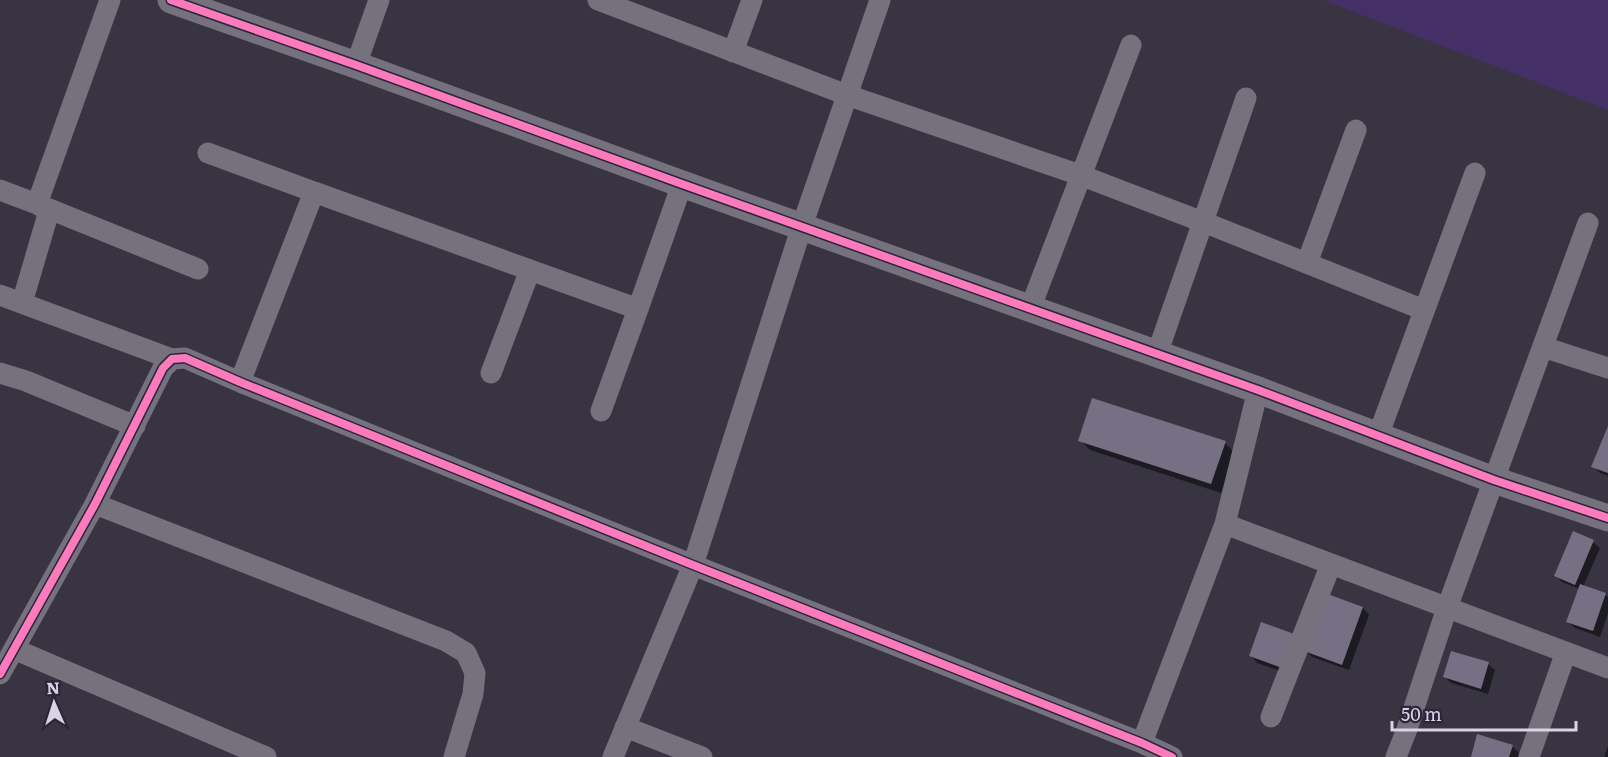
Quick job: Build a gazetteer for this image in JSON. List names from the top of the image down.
{
  "scale_bar": "50 m",
  "north": "top"
}
